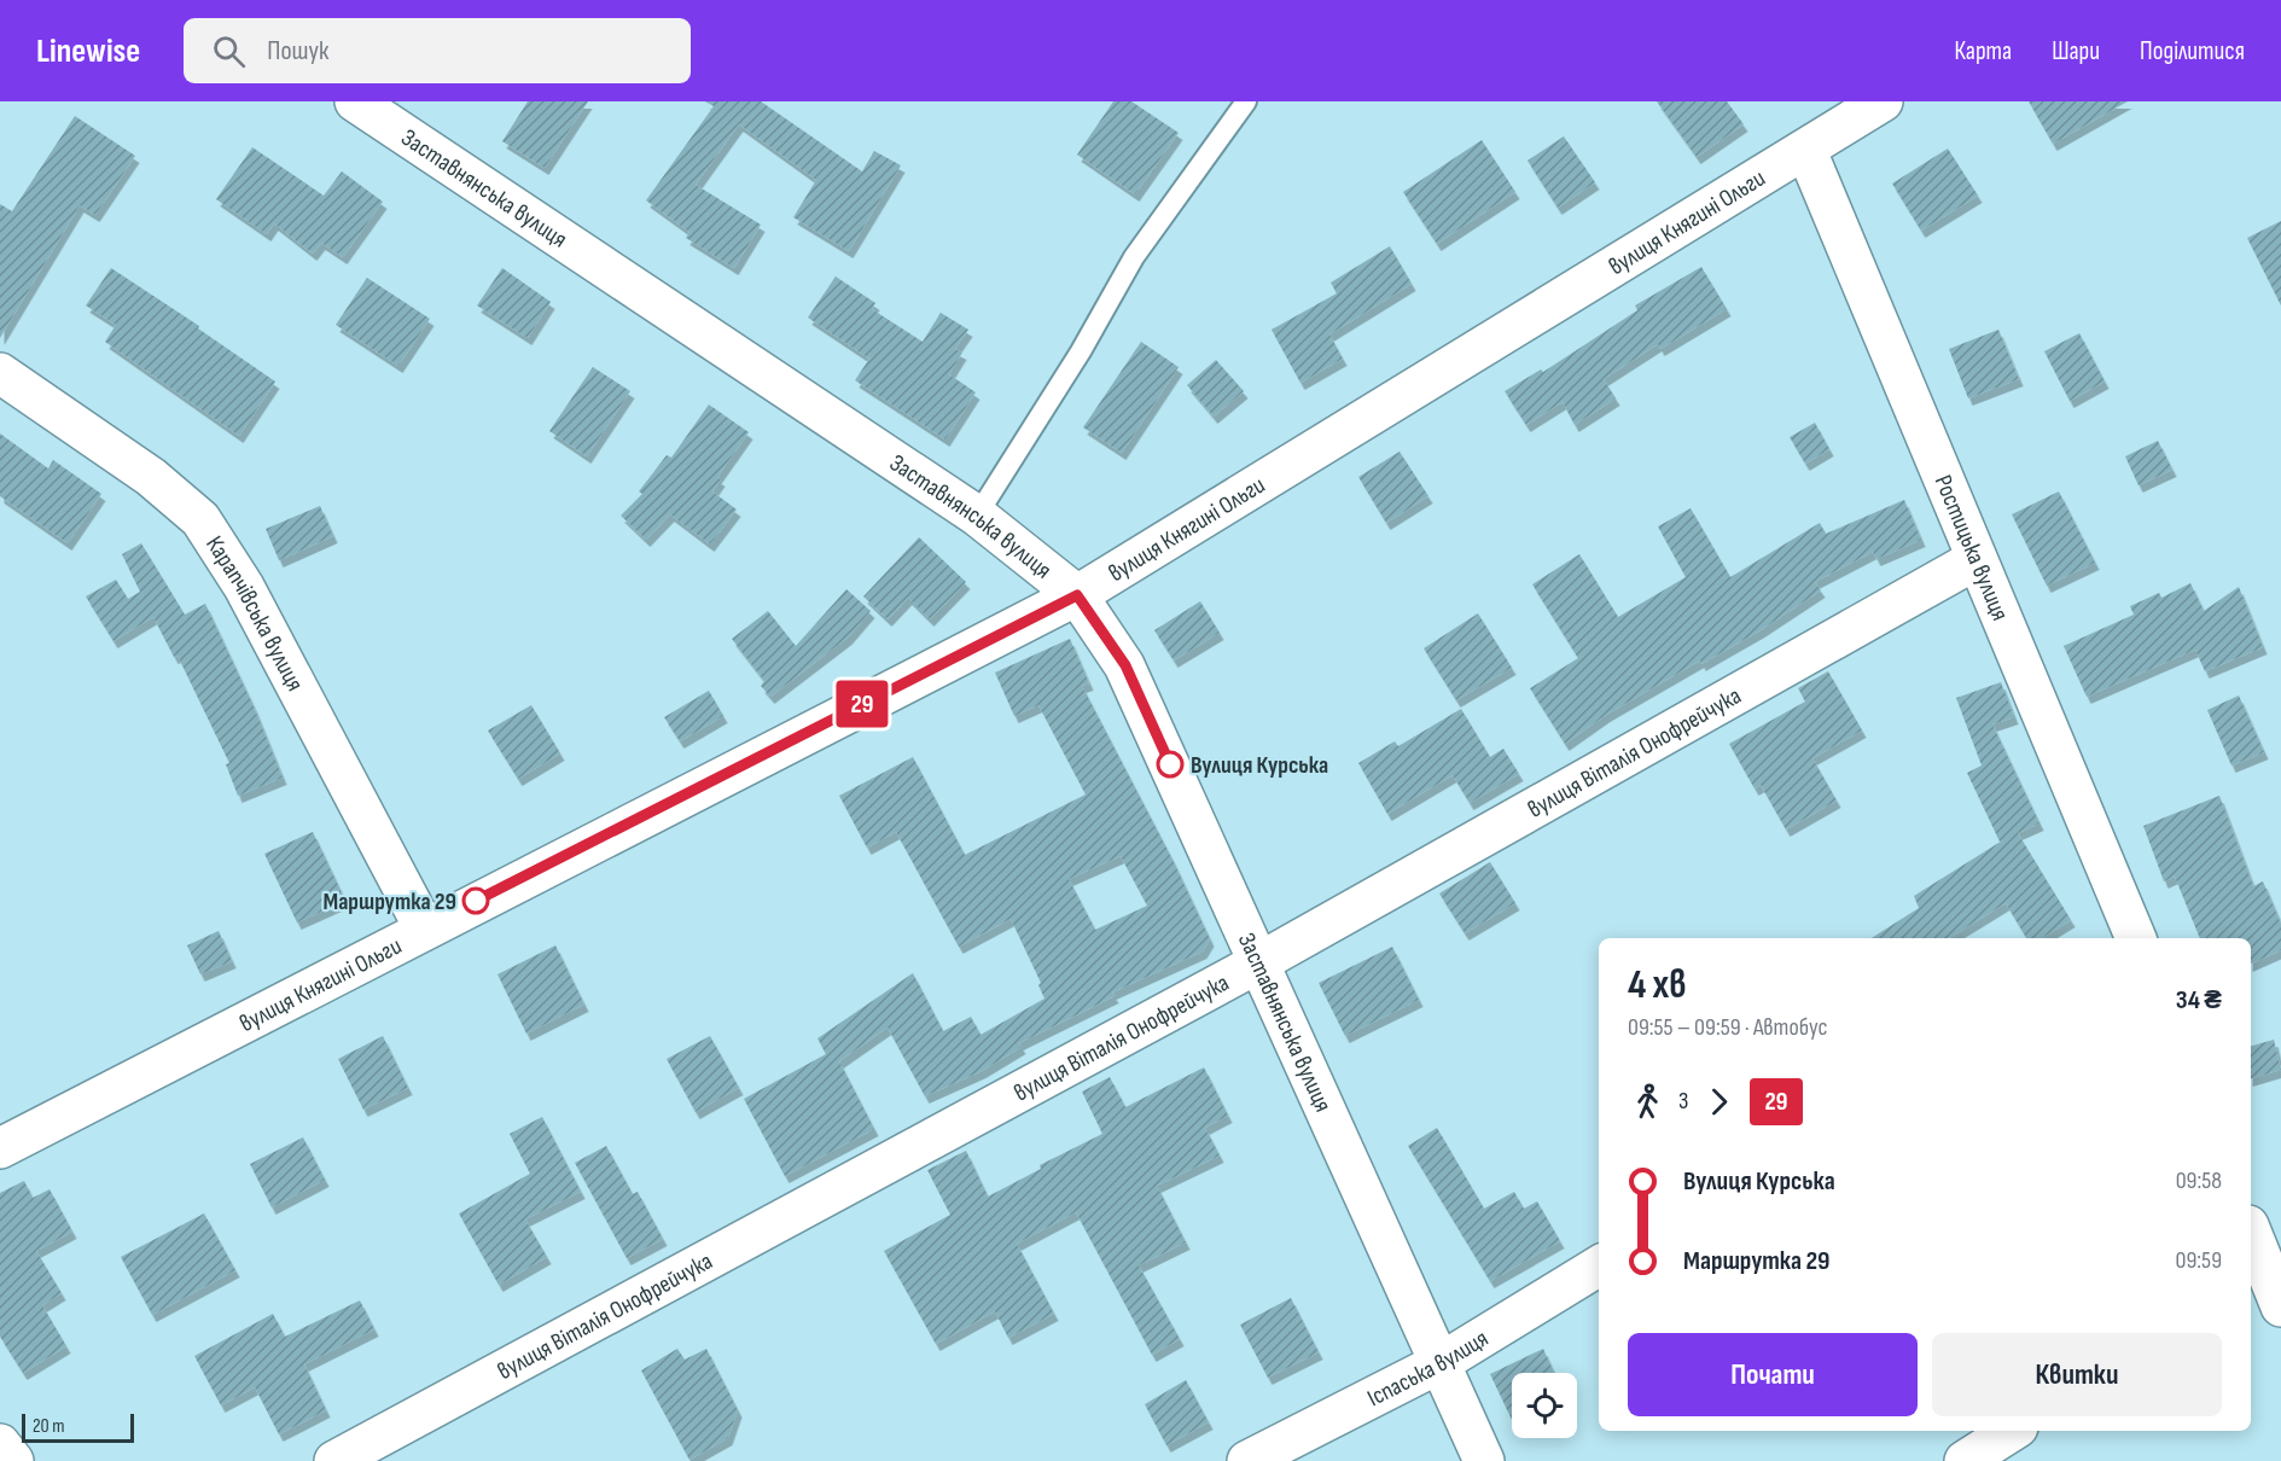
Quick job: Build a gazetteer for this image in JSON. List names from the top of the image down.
{
  "streets": {
    "street": [
      "Заставнянська вулиця",
      "вулиця Княгині Ольги",
      "Ростицька вулиця",
      "Карапчівська вулиця",
      "вулиця Віталія Онофрейчука",
      "Іспаська вулиця"
    ]
  },
  "crossings": [
    ["Заставнянська вулиця", "вулиця Княгині Ольги"],
    ["Заставнянська вулиця", "вулиця Віталія Онофрейчука"],
    ["Заставнянська вулиця", "Іспаська вулиця"],
    ["вулиця Княгині Ольги", "Ростицька вулиця"],
    ["вулиця Княгині Ольги", "Карапчівська вулиця"],
    ["Ростицька вулиця", "вулиця Віталія Онофрейчука"]
  ],
  "places": ["Вулиця Курська", "Маршрутка 29"],
  "lines": ["bus line 29"],
  "scale_bar": "20 m",
  "page": {
    "header": "Linewise",
    "search": "Пошук",
    "nav": ["Карта", "Шари", "Поділитися"],
    "on_map": "29",
    "heading": ["4 хв", "09:55 – 09:59 · Автобус", "34 ₴"],
    "legs": ["3", "29"],
    "list": [
      {
        "name": "Вулиця Курська",
        "value": "09:58"
      },
      {
        "name": "Маршрутка 29",
        "value": "09:59"
      }
    ],
    "buttons": ["Почати", "Квитки"],
    "scale": "20 m"
  }
}
